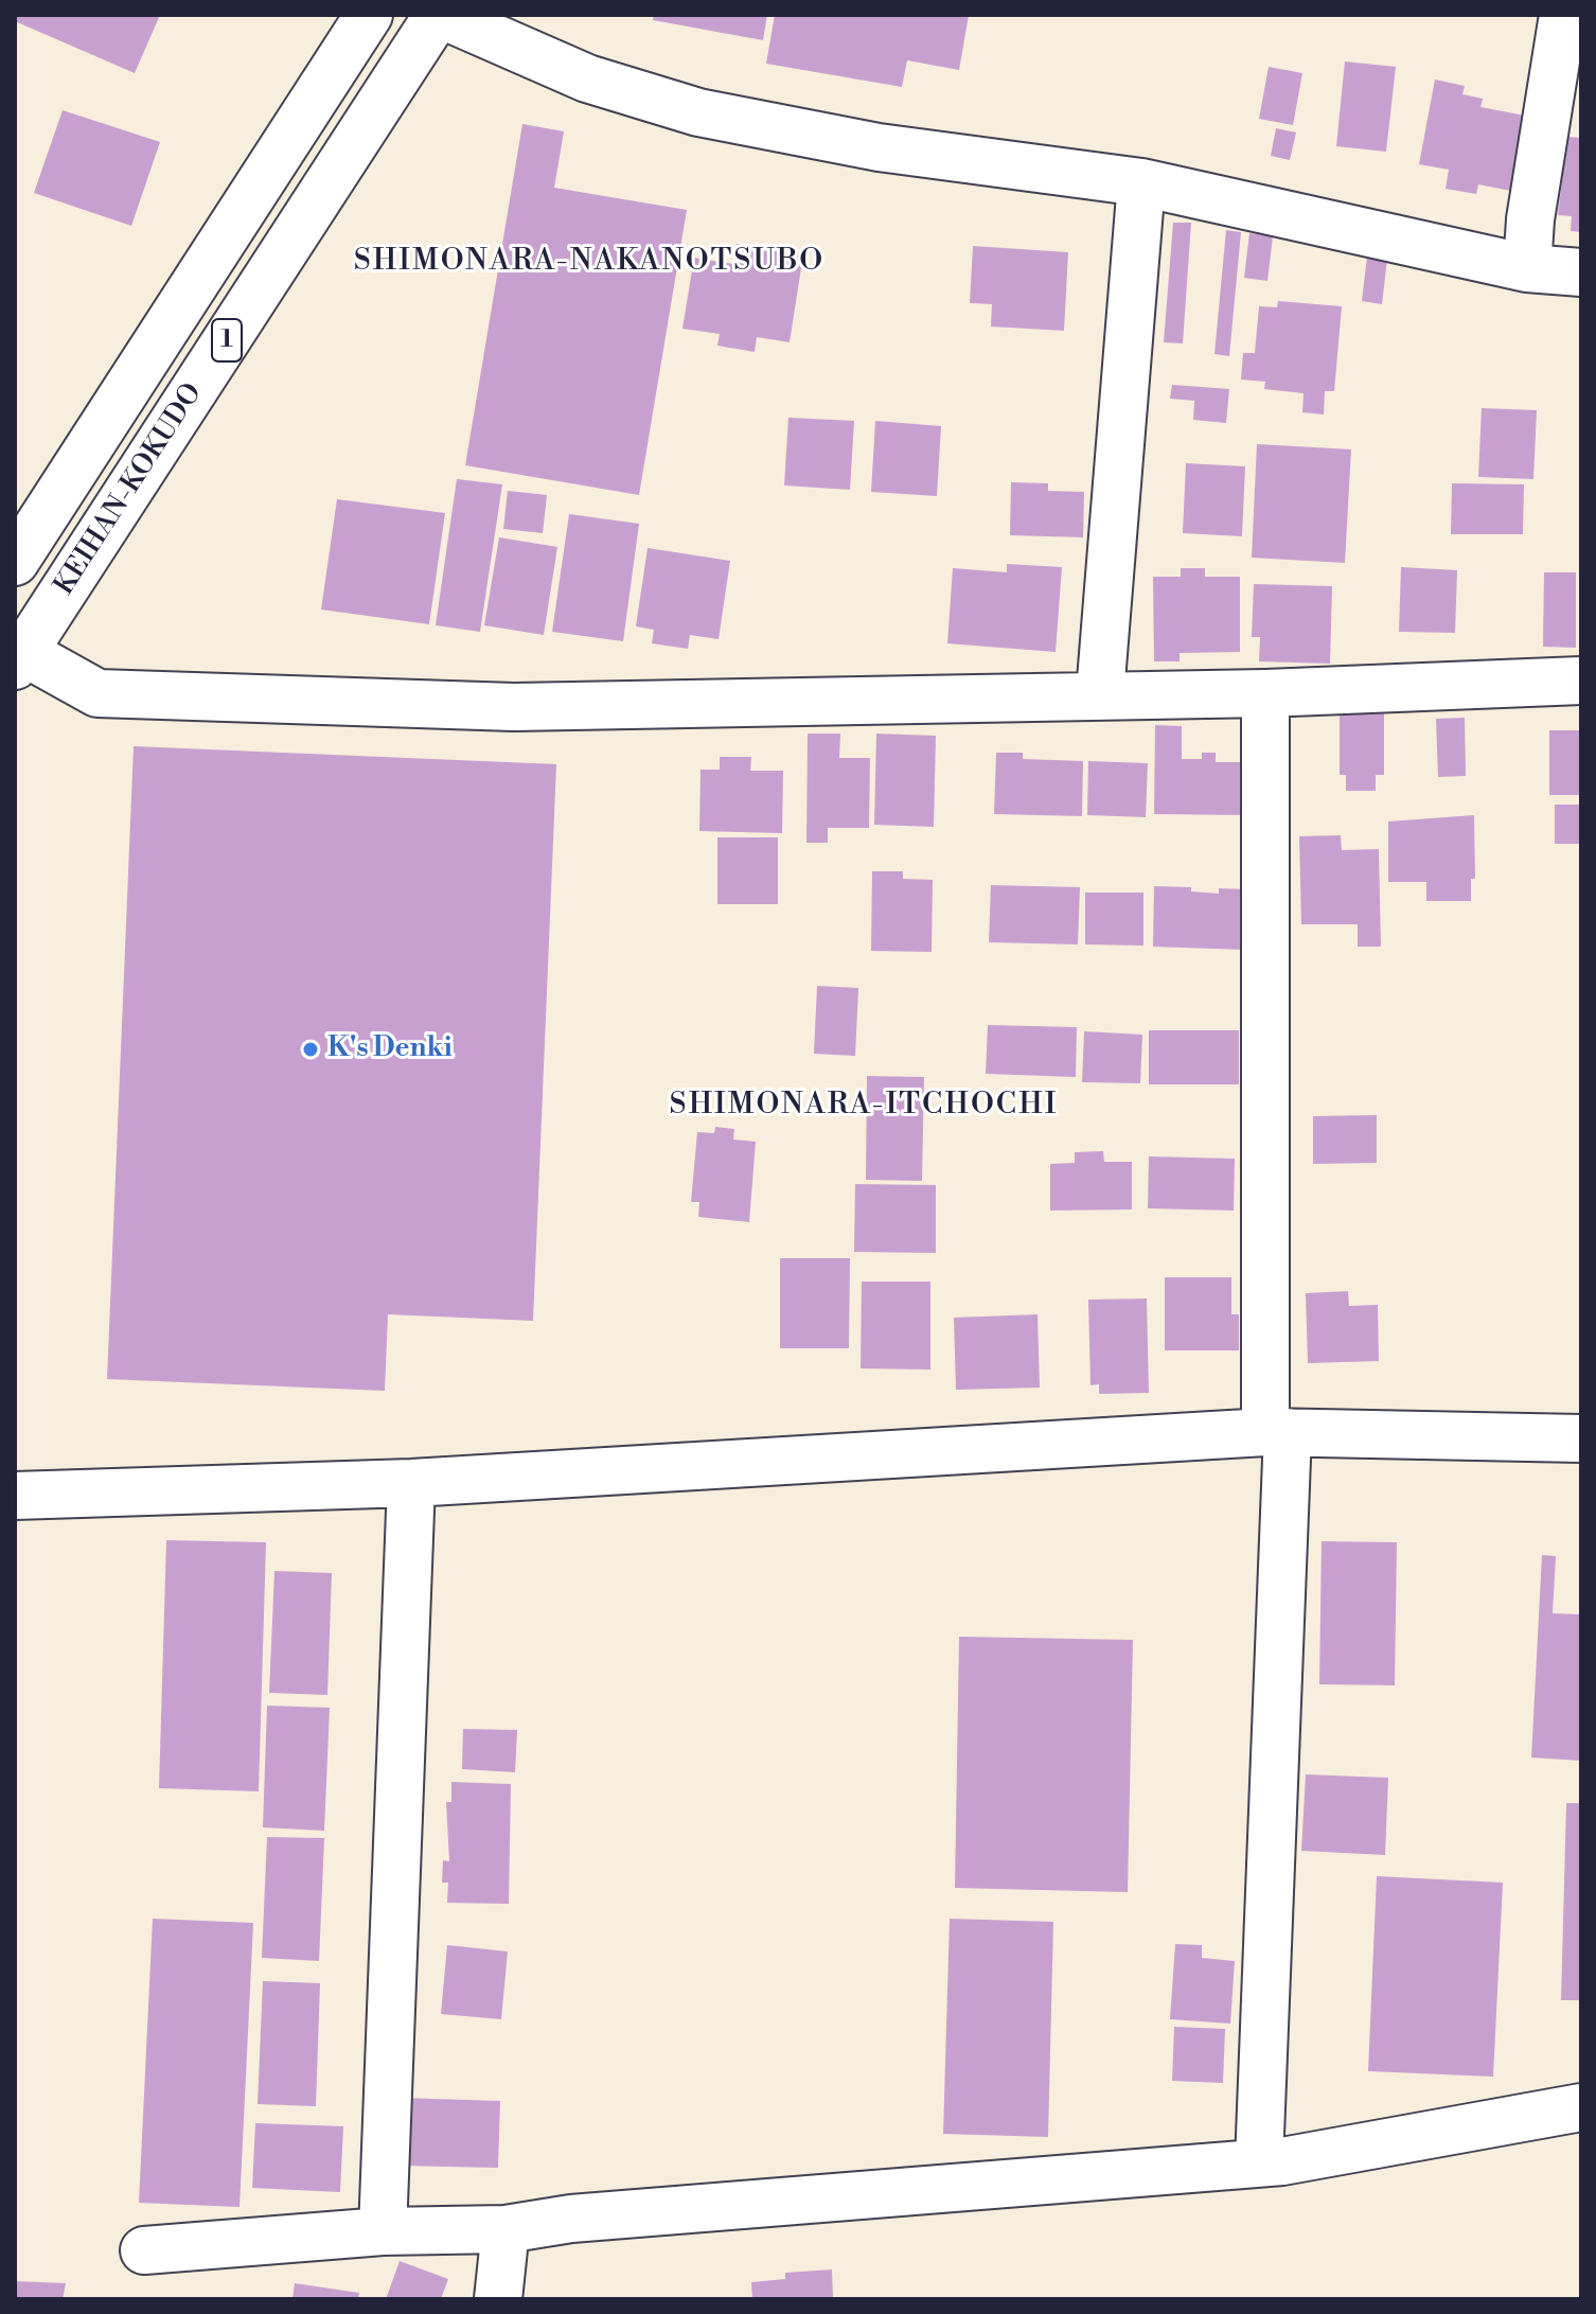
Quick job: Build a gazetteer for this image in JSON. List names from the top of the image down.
{
  "streets": {
    "main road": ["1", "KEIHAN-KOKUDO"]
  },
  "districts": ["SHIMONARA-NAKANOTSUBO", "SHIMONARA-ITCHOCHI"],
  "places": ["K's Denki"]
}
